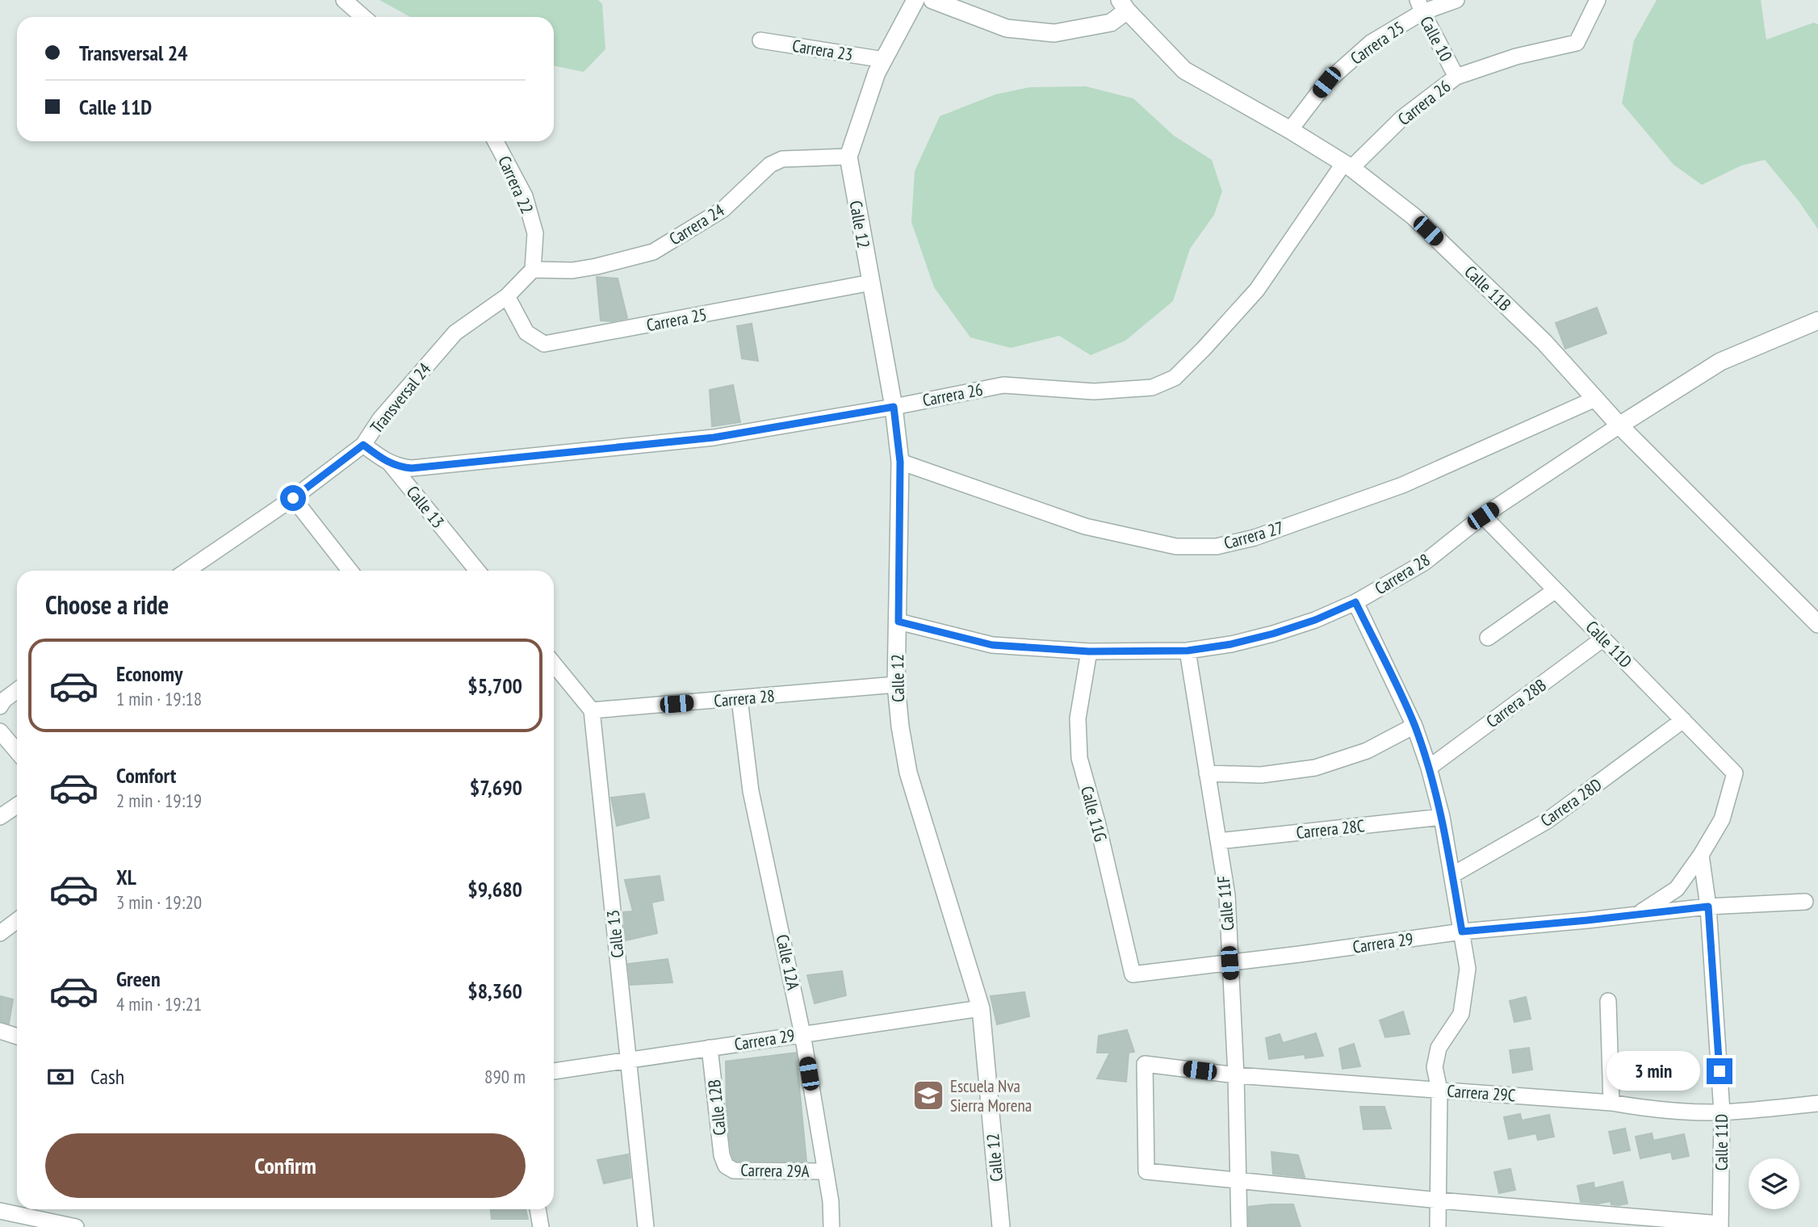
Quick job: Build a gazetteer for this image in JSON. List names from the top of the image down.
{
  "streets": {
    "street": [
      "Calle 10",
      "Carrera 25",
      "Carrera 23",
      "Carrera 26",
      "Carrera 22",
      "Carrera 24",
      "Calle 12",
      "Calle 11B",
      "Transversal 24",
      "Calle 13",
      "Carrera 27",
      "Carrera 28",
      "Calle 11D",
      "Carrera 28B",
      "Carrera 28D",
      "Calle 11G",
      "Carrera 28C",
      "Calle 11F",
      "Carrera 29",
      "Calle 12A",
      "Carrera 29C",
      "Calle 12B",
      "Carrera 29A"
    ]
  },
  "crossings": [
    ["Calle 10", "Carrera 25"],
    ["Calle 10", "Carrera 26"],
    ["Carrera 25", "Calle 12"],
    ["Carrera 25", "Calle 11B"],
    ["Carrera 25", "Transversal 24"],
    ["Carrera 23", "Calle 12"],
    ["Carrera 26", "Calle 12"],
    ["Carrera 26", "Calle 11B"],
    ["Carrera 26", "Transversal 24"],
    ["Carrera 26", "Calle 13"],
    ["Carrera 22", "Carrera 24"],
    ["Carrera 22", "Transversal 24"],
    ["Carrera 24", "Calle 12"],
    ["Carrera 24", "Transversal 24"],
    ["Calle 12", "Carrera 27"],
    ["Calle 12", "Carrera 28"],
    ["Calle 12", "Carrera 29"],
    ["Calle 11B", "Carrera 27"],
    ["Calle 11B", "Carrera 28"],
    ["Calle 13", "Carrera 28"],
    ["Calle 13", "Carrera 29"],
    ["Carrera 28", "Calle 11D"],
    ["Carrera 28", "Calle 11G"],
    ["Carrera 28", "Calle 11F"],
    ["Carrera 28", "Calle 12A"],
    ["Calle 11D", "Carrera 28B"],
    ["Calle 11D", "Carrera 28D"],
    ["Calle 11D", "Carrera 29"],
    ["Calle 11D", "Carrera 29C"],
    ["Calle 11G", "Carrera 29"],
    ["Carrera 28C", "Calle 11F"],
    ["Calle 11F", "Carrera 29"],
    ["Calle 11F", "Carrera 29C"],
    ["Carrera 29", "Calle 12A"],
    ["Carrera 29", "Calle 12B"],
    ["Calle 12A", "Carrera 29A"],
    ["Calle 12B", "Carrera 29A"]
  ],
  "places": {
    "school or university": ["Escuela Nva Sierra Morena"]
  },
  "page": {
    "banner": ["Transversal 24", "Calle 11D"],
    "heading": "Choose a ride",
    "list": [
      {
        "name": "Economy",
        "note": "1 min · 19:18",
        "value": "$5,700"
      },
      {
        "name": "Comfort",
        "note": "2 min · 19:19",
        "value": "$7,690"
      },
      {
        "name": "XL",
        "note": "3 min · 19:20",
        "value": "$9,680"
      },
      {
        "name": "Green",
        "note": "4 min · 19:21",
        "value": "$8,360"
      }
    ],
    "pay": ["Cash", "890 m"],
    "bubble": "3 min",
    "buttons": "Confirm"
  }
}
